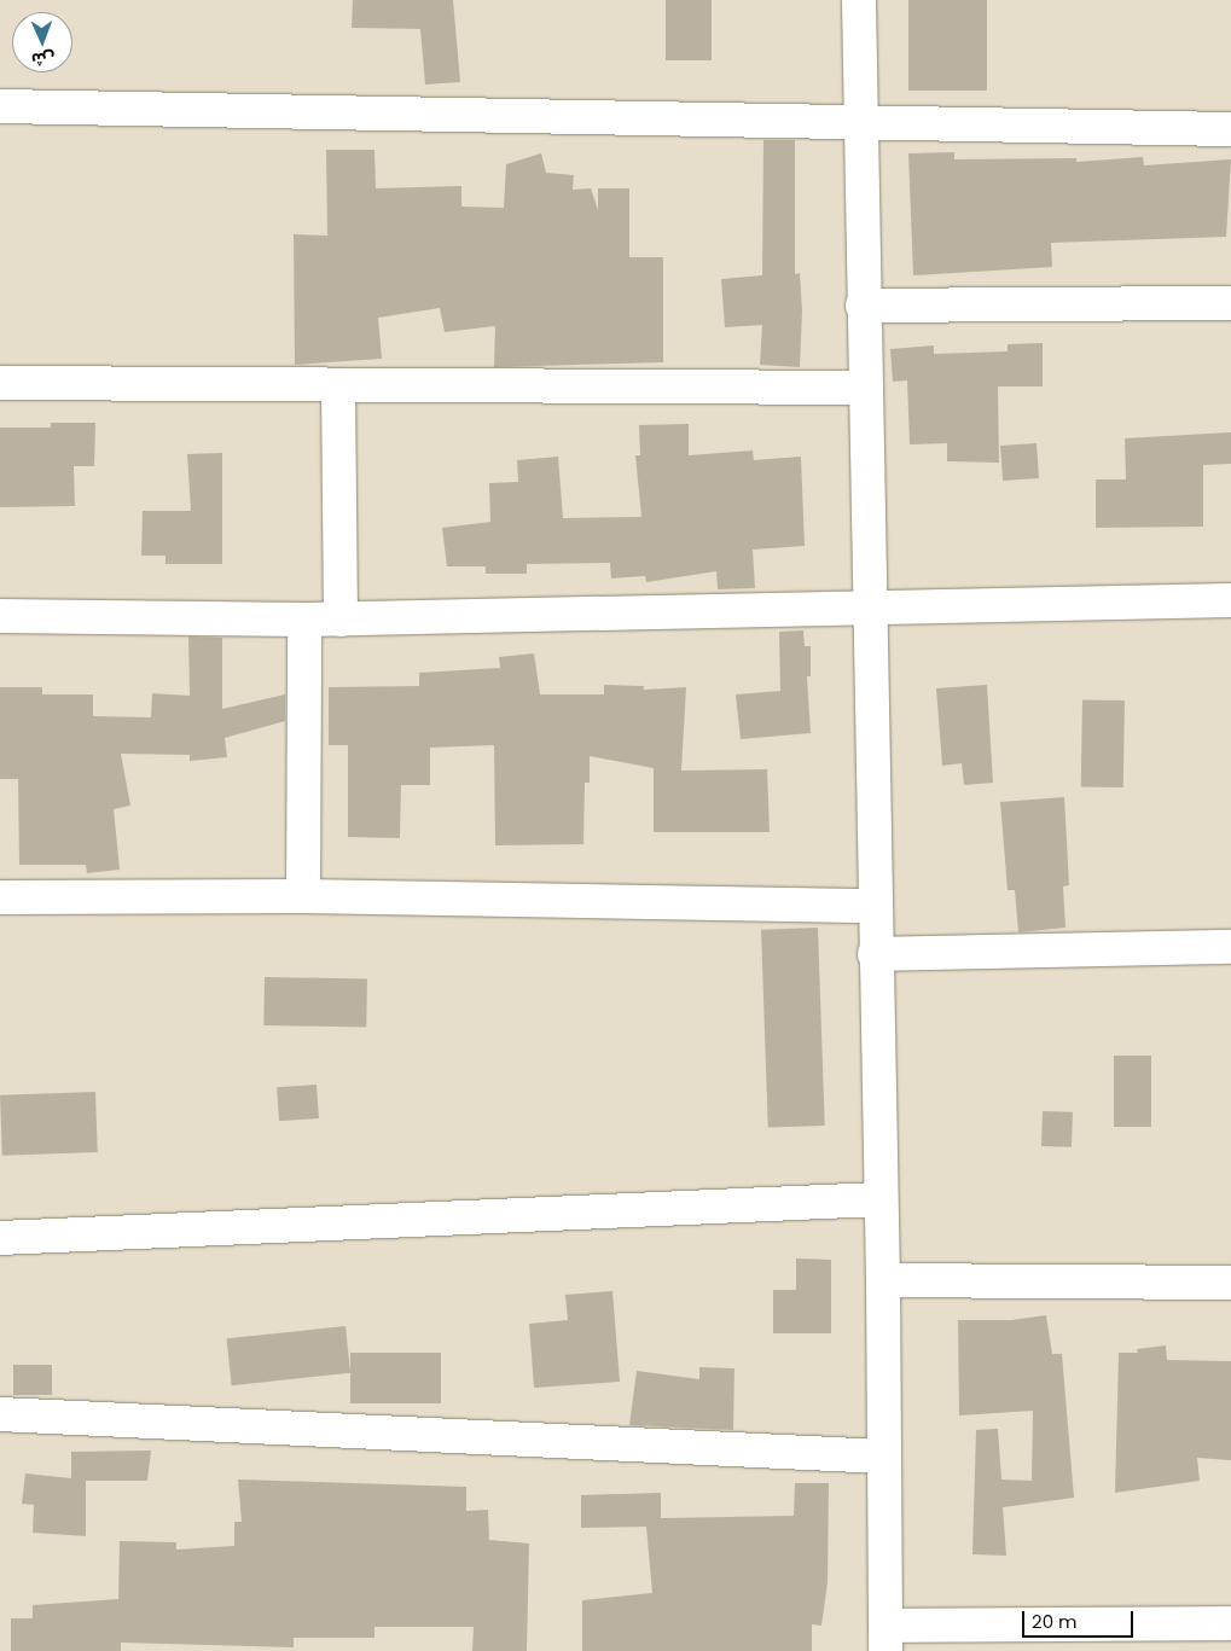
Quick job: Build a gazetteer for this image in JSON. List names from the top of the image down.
{
  "scale_bar": "20 m",
  "north": "bottom"
}
